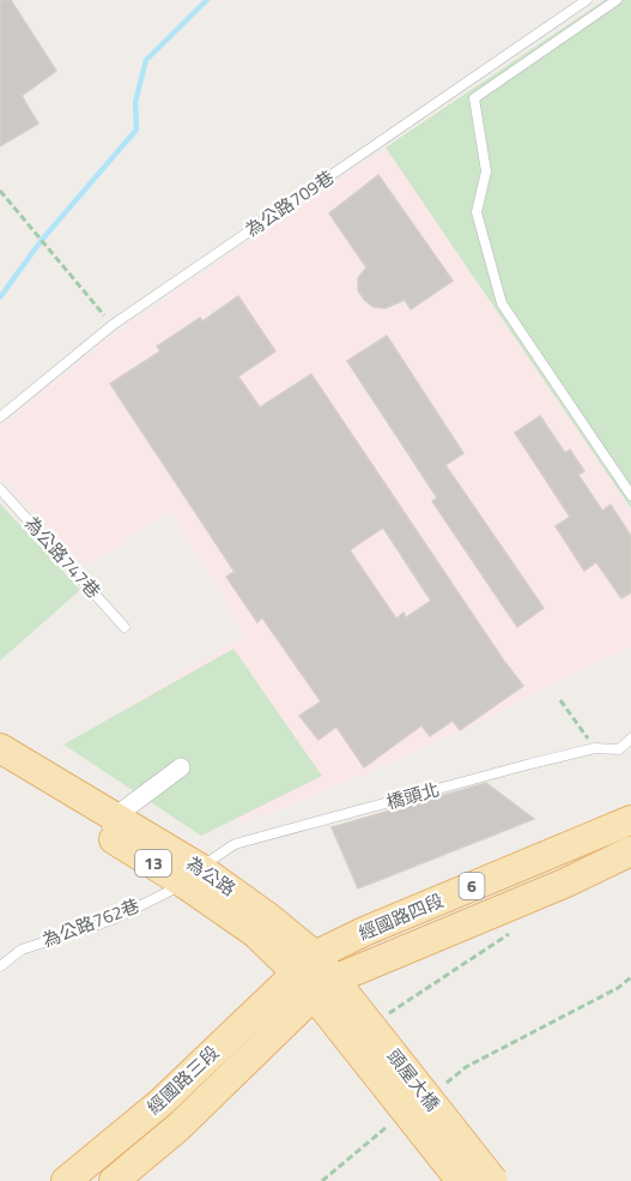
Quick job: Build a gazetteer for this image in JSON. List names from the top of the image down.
{
  "streets": {
    "main road": [
      "13",
      "為公路",
      "6",
      "經國路四段",
      "經國路三段",
      "頭屋大橋"
    ],
    "lane": [
      "為公路709巷",
      "為公路747巷",
      "橋頭北",
      "為公路762巷"
    ]
  },
  "crossings": [
    ["橋頭北", "為公路"],
    ["橋頭北", "為公路762巷"],
    ["為公路", "經國路四段"],
    ["為公路", "為公路762巷"],
    ["為公路", "經國路三段"],
    ["為公路", "頭屋大橋"],
    ["經國路四段", "經國路三段"],
    ["經國路四段", "頭屋大橋"],
    ["經國路三段", "頭屋大橋"]
  ]
}
